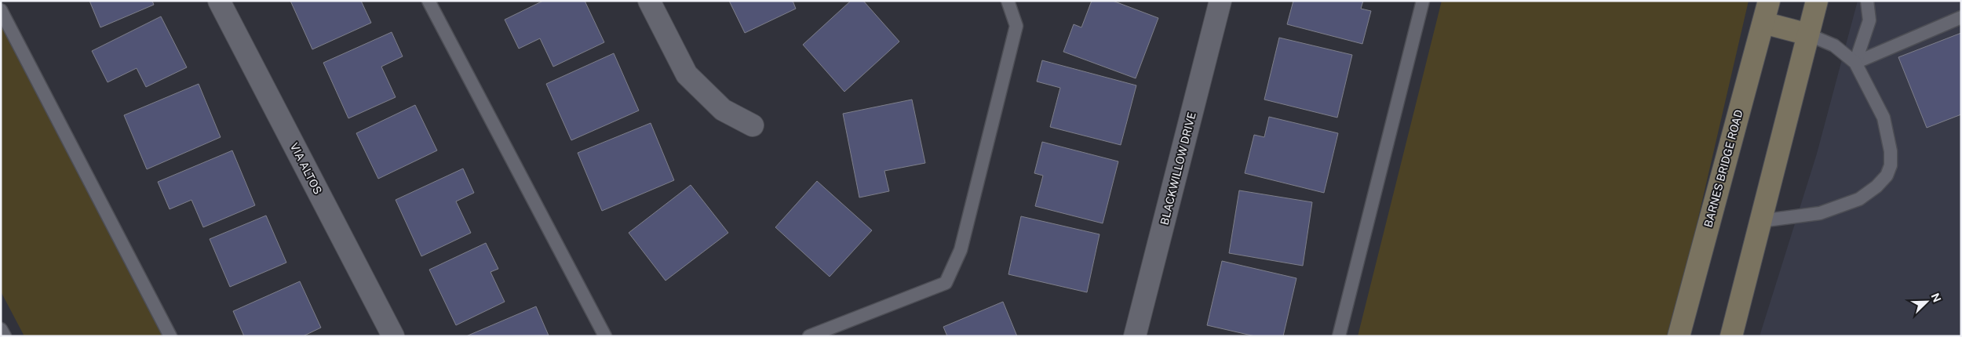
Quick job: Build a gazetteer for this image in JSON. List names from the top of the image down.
{
  "streets": {
    "main road": ["BARNES BRIDGE ROAD"],
    "street": ["VIA ALTOS", "BLACKWILLOW DRIVE"]
  },
  "north": "top right"
}
